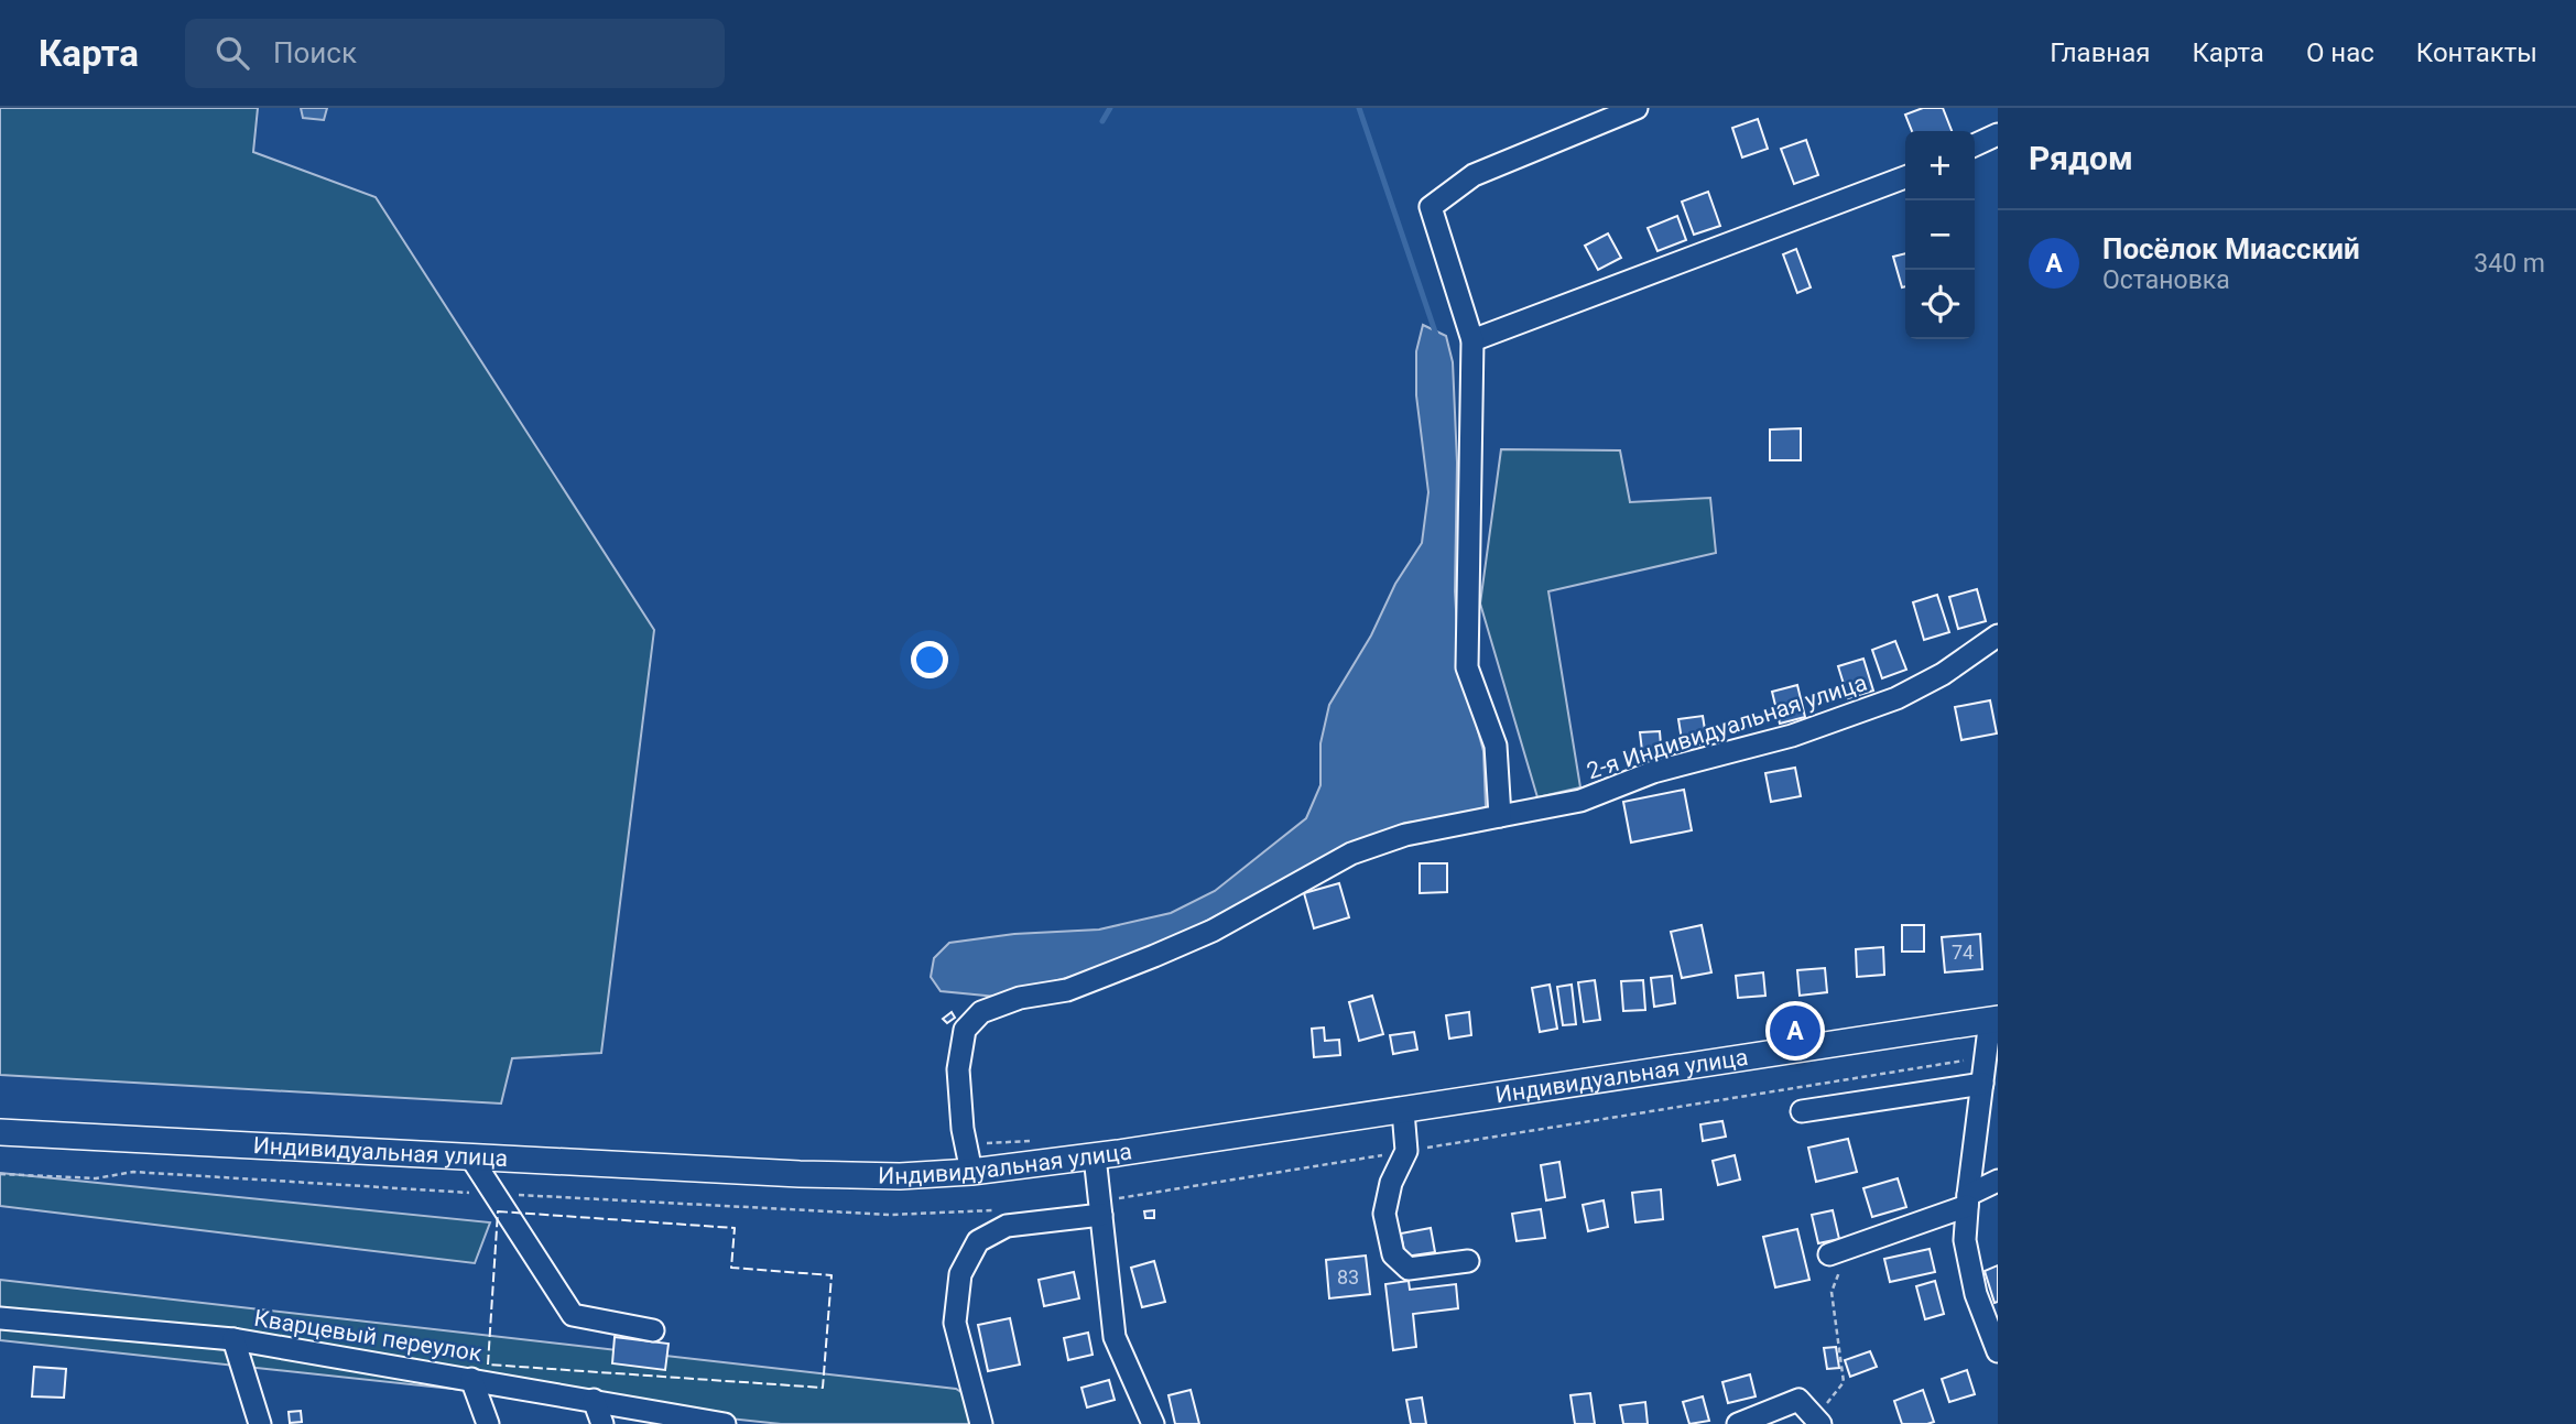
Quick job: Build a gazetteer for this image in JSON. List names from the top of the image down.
{
  "streets": {
    "main road": ["Индивидуальная улица"],
    "street": ["2-я Индивидуальная улица", "Кварцевый переулок"]
  },
  "crossings": [
    ["2-я Индивидуальная улица", "Индивидуальная улица"]
  ],
  "house_numbers": ["74", "83"],
  "page": {
    "header": "Карта",
    "search": "Поиск",
    "nav": [
      "Главная",
      "Карта",
      "О нас",
      "Контакты"
    ],
    "heading": "Рядом",
    "map_buttons": ["+", "−"],
    "list": [
      {
        "mark": "A",
        "name": "Посёлок Миасский",
        "note": "Остановка",
        "value": "340 m"
      }
    ],
    "pins": "A"
  }
}
